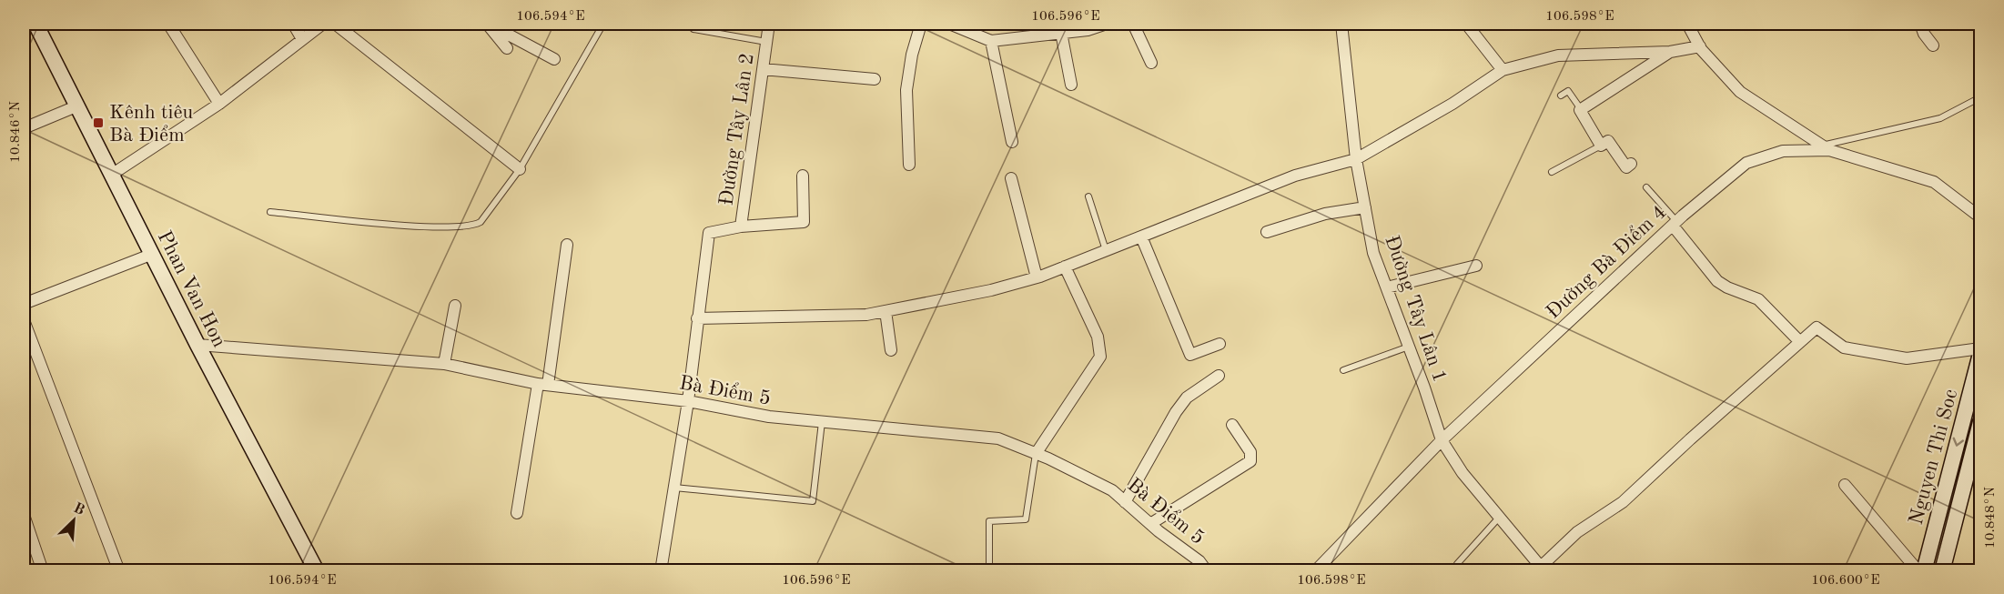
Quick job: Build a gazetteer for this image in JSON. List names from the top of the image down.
{
  "streets": {
    "main road": ["Phan Van Hon", "Nguyen Thi Soc"],
    "street": [
      "Đường Tây Lân 2",
      "Đường Bà Điểm 4",
      "Đường Tây Lân 1",
      "Bà Điểm 5"
    ]
  },
  "crossings": [
    ["Đường Tây Lân 2", "Bà Điểm 5"],
    ["Đường Bà Điểm 4", "Đường Tây Lân 1"],
    ["Phan Van Hon", "Bà Điểm 5"]
  ],
  "places": {
    "transit": ["Kênh tiêu Bà Điểm"]
  },
  "north": "top right",
  "coordinates": [
    "106.594°E",
    "106.596°E",
    "106.598°E",
    "10.846°N",
    "10.848°N",
    "106.600°E"
  ]
}
